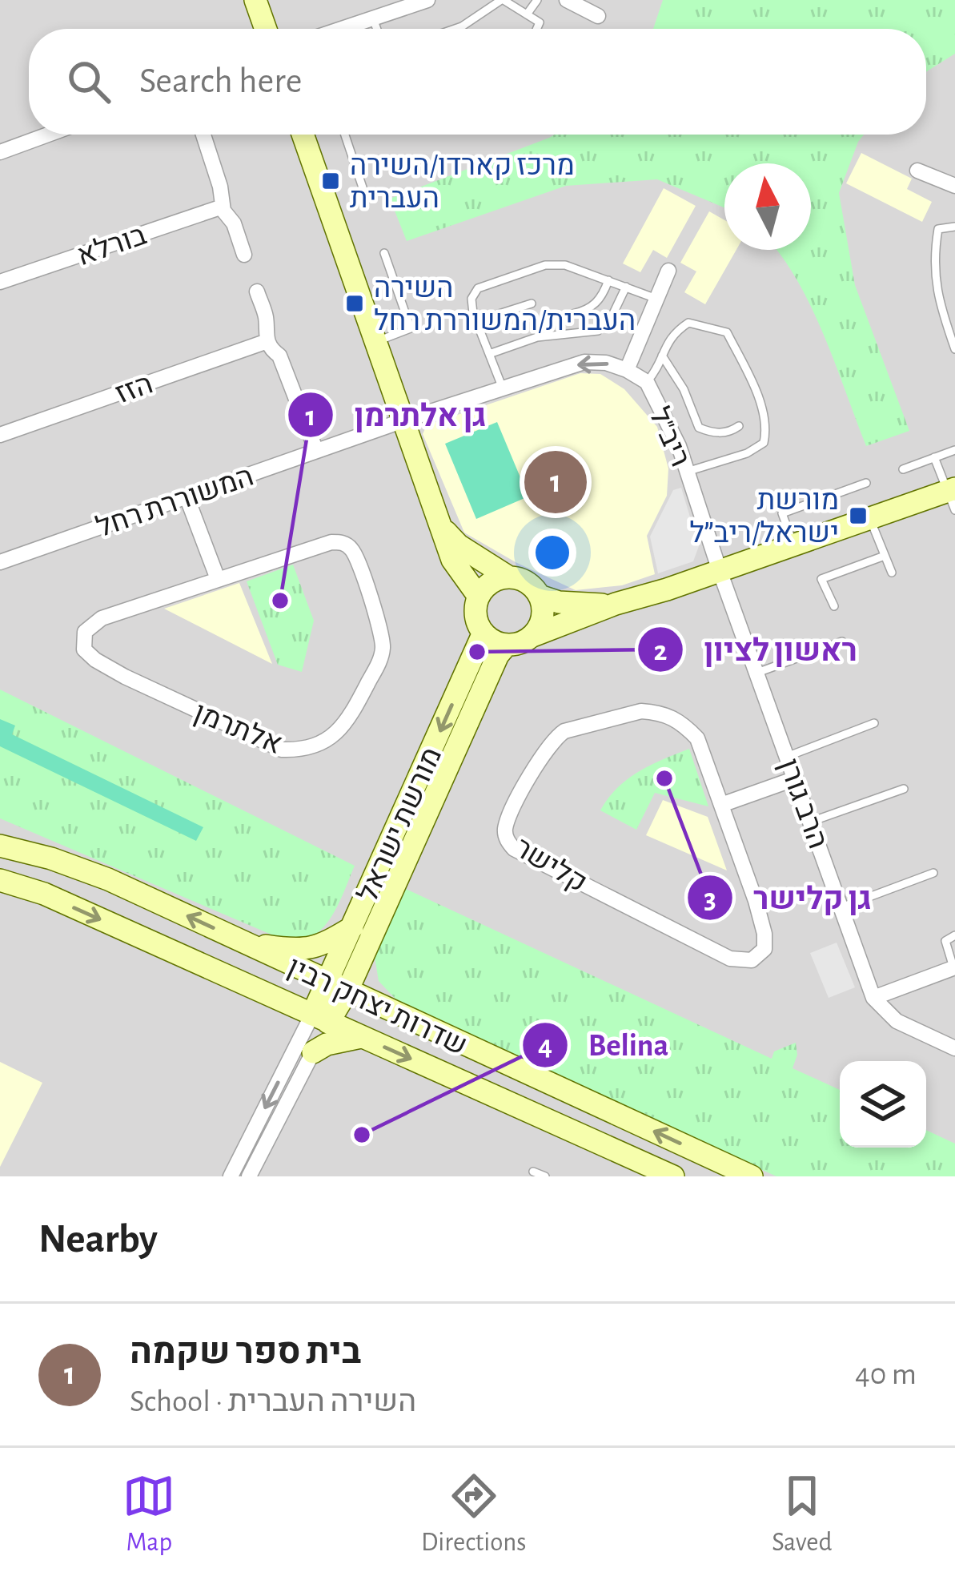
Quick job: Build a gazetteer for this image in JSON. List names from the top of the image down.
{
  "streets": {
    "street": [
      "בורלא",
      "הזז",
      "ריב\"ל",
      "המשוררת רחל",
      "אלתרמן",
      "הרב גורן",
      "מורשת ישראל",
      "קלישר",
      "שדרות יצחק רבין"
    ]
  },
  "crossings": [
    ["ריב\"ל", "המשוררת רחל"],
    ["ריב\"ל", "הרב גורן"],
    ["מורשת ישראל", "שדרות יצחק רבין"]
  ],
  "places": {
    "transit": ["מרכז קארדו/השירה העברית", "השירה העברית/המשוררת רחל", "מורשת ישראל/ריב״ל"],
    "other": [
      "גן אלתרמן",
      "ראשון לציון",
      "גן קלישר",
      "Belina"
    ]
  },
  "north": "top",
  "page": {
    "search": "Search here",
    "pins": "1",
    "heading": "Nearby",
    "list": [
      {
        "mark": "1",
        "name": "בית ספר שקמה",
        "note": "School · השירה העברית",
        "value": "40 m"
      }
    ],
    "nav": ["Map", "Directions", "Saved"]
  }
}
